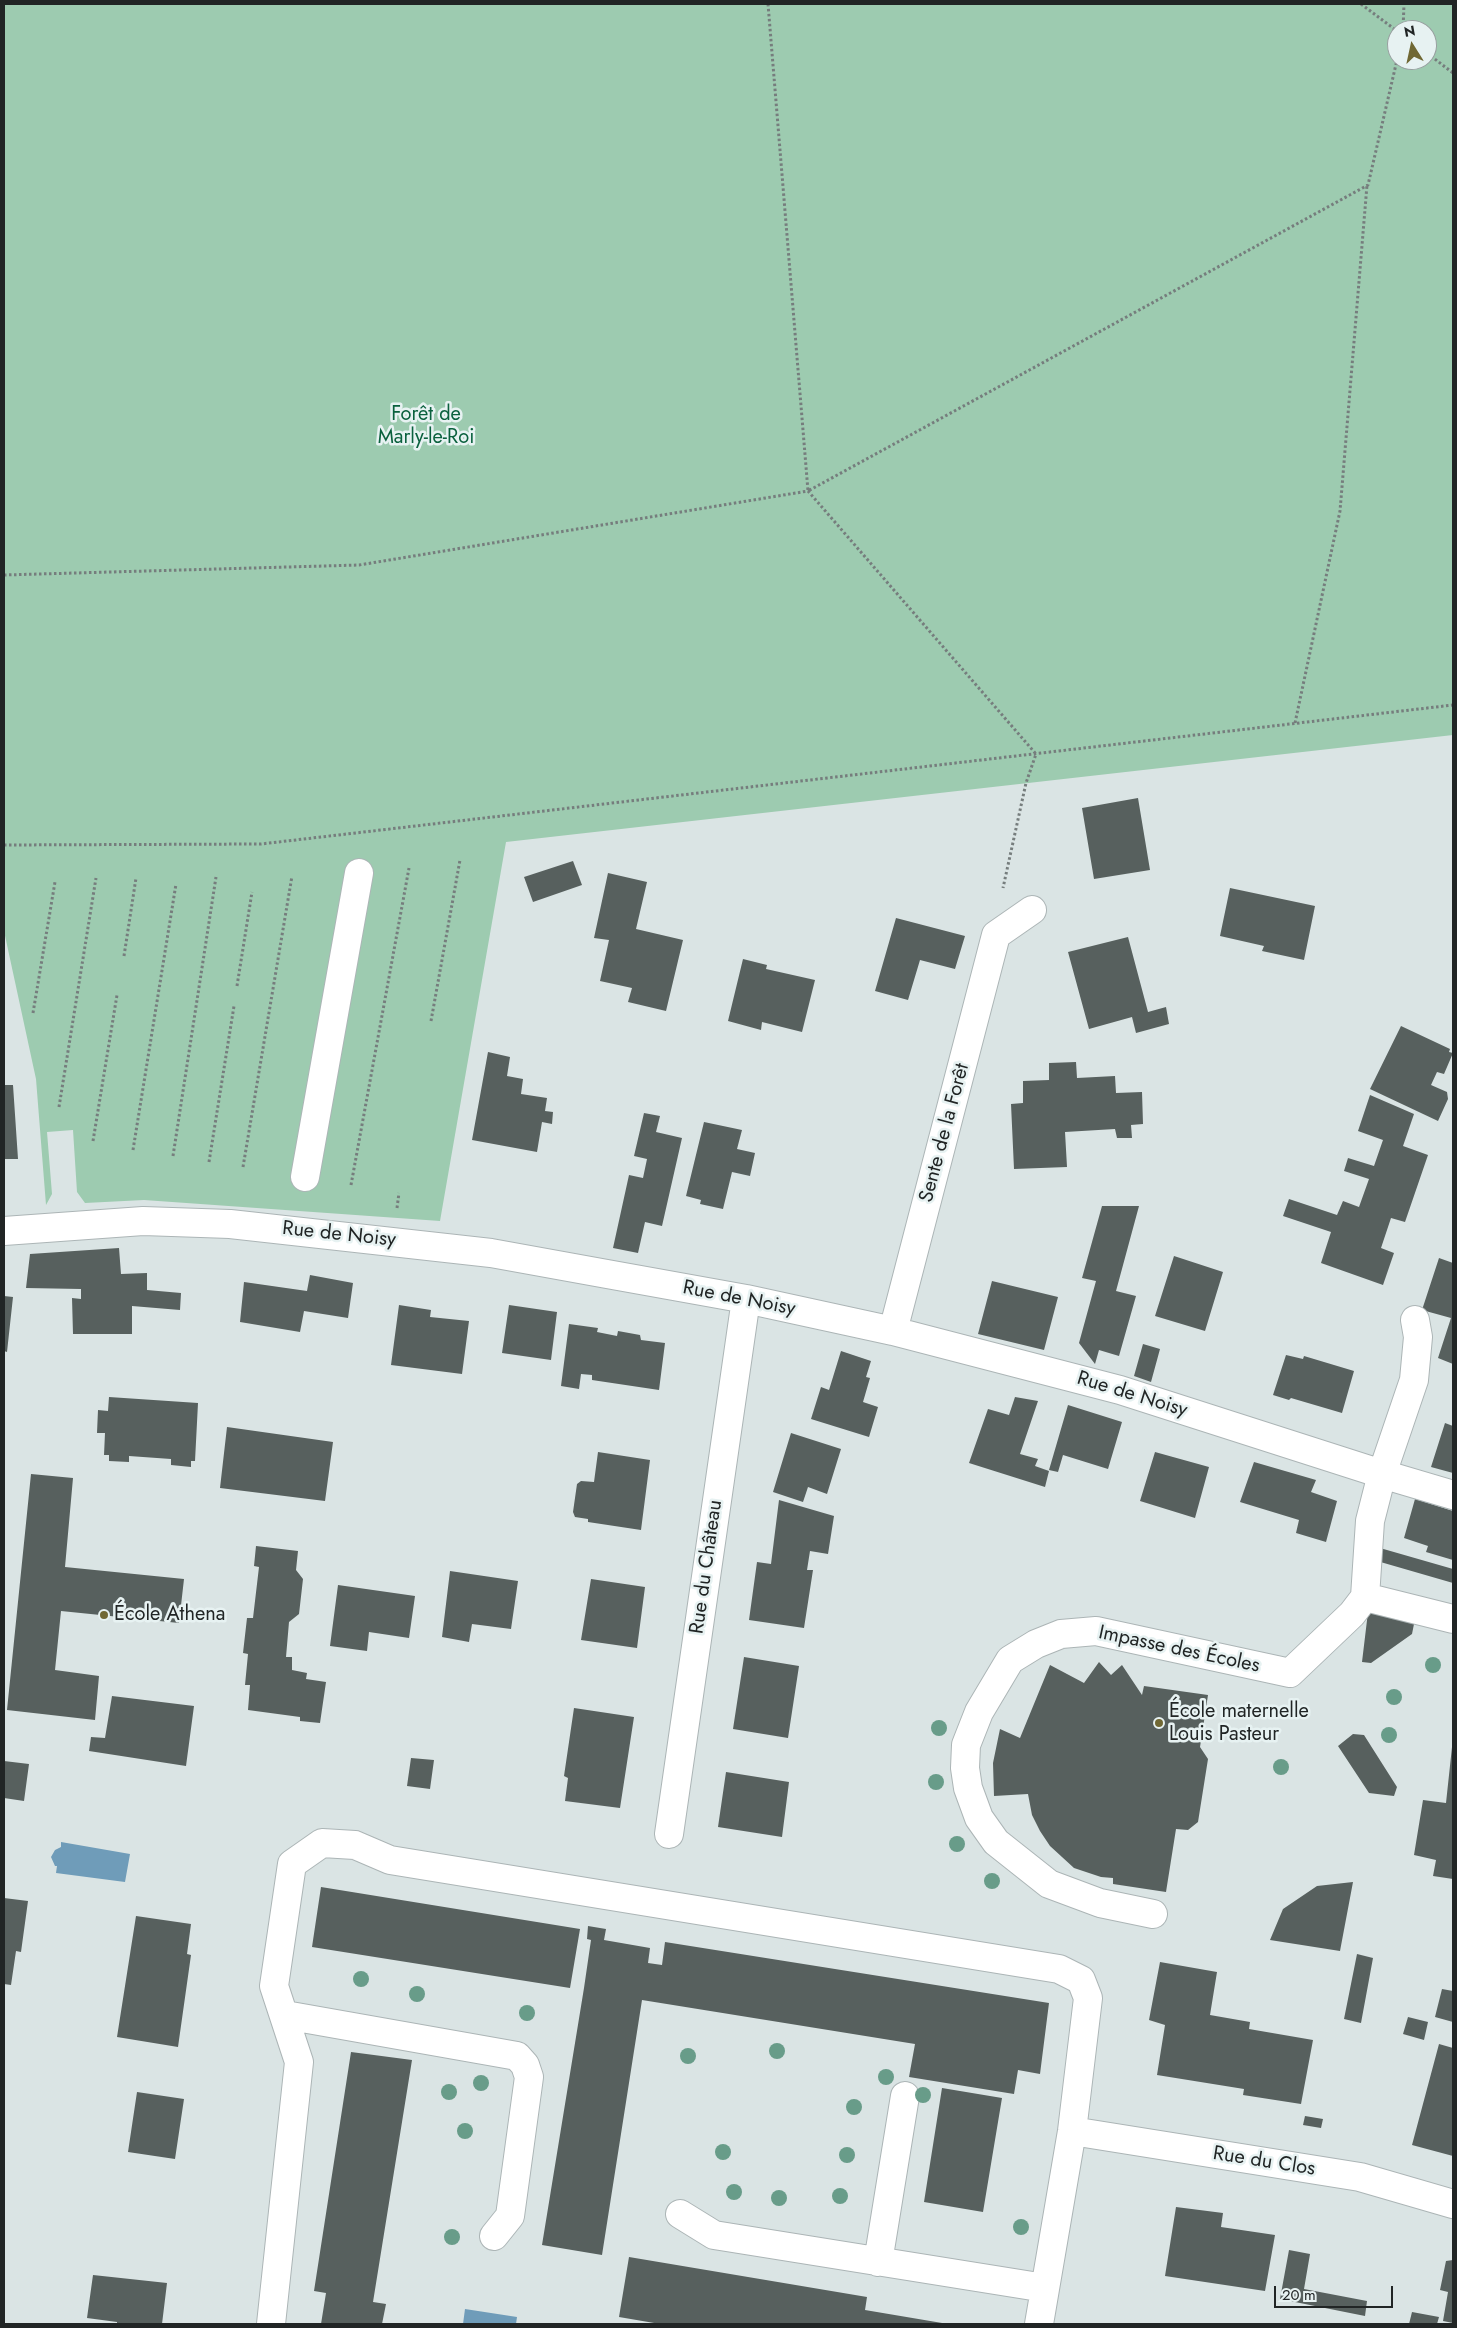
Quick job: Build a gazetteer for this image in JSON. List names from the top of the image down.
{
  "streets": {
    "street": [
      "Sente de la Forêt",
      "Rue de Noisy",
      "Rue du Château",
      "Impasse des Écoles",
      "Rue du Clos"
    ]
  },
  "crossings": [
    ["Sente de la Forêt", "Rue de Noisy"],
    ["Rue de Noisy", "Rue du Château"]
  ],
  "parks": ["Forêt de Marly-le-Roi"],
  "places": ["École Athena", "École maternelle Louis Pasteur"],
  "scale_bar": "20 m",
  "north": "top"
}
